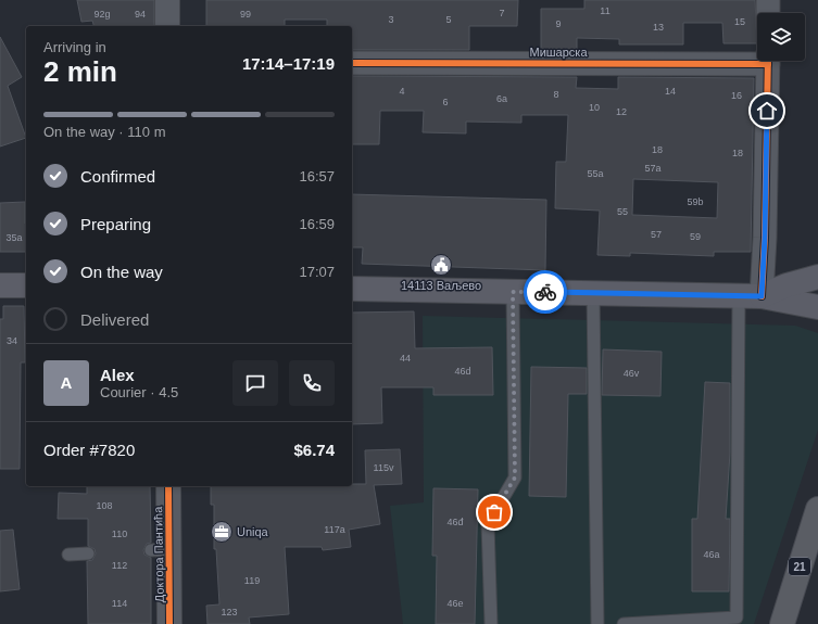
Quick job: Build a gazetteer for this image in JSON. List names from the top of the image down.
{
  "streets": {
    "main road": ["21"],
    "street": ["Мишарска", "Доктора Пантића"]
  },
  "places": {
    "public building": ["14113 Ваљево"],
    "office": ["Uniqa"]
  },
  "house_numbers": [
    "11",
    "7",
    "92g",
    "94",
    "99",
    "3",
    "5",
    "15",
    "9",
    "13",
    "4",
    "14",
    "8",
    "16",
    "6a",
    "6",
    "10",
    "12",
    "18",
    "18",
    "57a",
    "55a",
    "59b",
    "55",
    "57",
    "59",
    "35a",
    "34",
    "44",
    "46d",
    "46v",
    "115v",
    "108",
    "46đ",
    "117a",
    "110",
    "46a",
    "112",
    "119",
    "114",
    "46e",
    "123"
  ],
  "page": {
    "heading": ["2 min", "Arriving in", "17:14–17:19"],
    "panel": [
      "Alex",
      "Courier · 4.5",
      "Order #7820",
      "$6.74"
    ],
    "bar": "On the way · 110 m",
    "list": [
      ["Confirmed", "16:57"],
      ["Preparing", "16:59"],
      ["On the way", "17:07"],
      "Delivered"
    ],
    "round": "A"
  }
}
